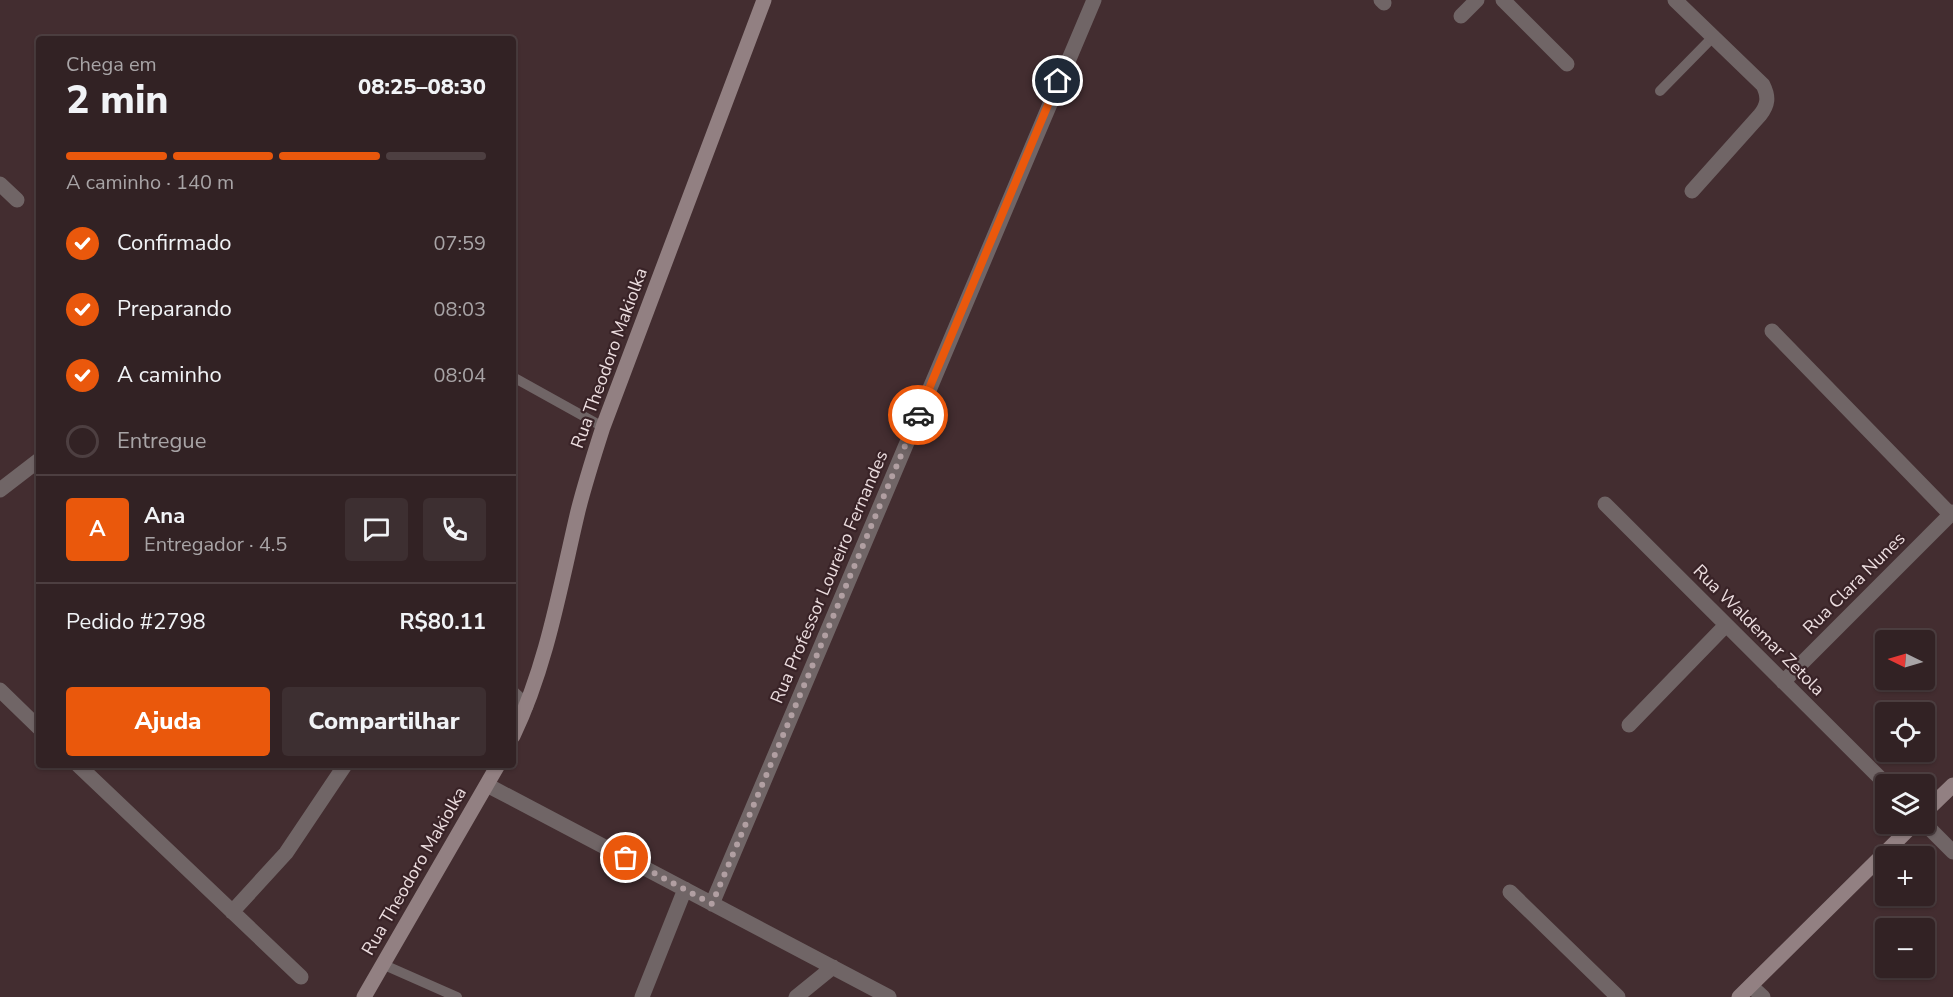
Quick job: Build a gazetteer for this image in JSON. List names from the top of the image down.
{
  "streets": {
    "main road": ["Rua Theodoro Makiolka"],
    "street": ["Rua Professor Loureiro Fernandes", "Rua Clara Nunes", "Rua Waldemar Zetola"]
  },
  "crossings": [
    ["Rua Clara Nunes", "Rua Waldemar Zetola"]
  ],
  "north": "left",
  "page": {
    "heading": ["2 min", "Chega em", "08:25–08:30"],
    "panel": [
      "Ana",
      "Entregador · 4.5",
      "Pedido #2798",
      "R$80.11"
    ],
    "bar": "A caminho · 140 m",
    "list": [
      ["Confirmado", "07:59"],
      ["Preparando", "08:03"],
      ["A caminho", "08:04"],
      "Entregue"
    ],
    "round": "A",
    "map_buttons": ["+", "−"],
    "buttons": ["Ajuda", "Compartilhar"]
  }
}
